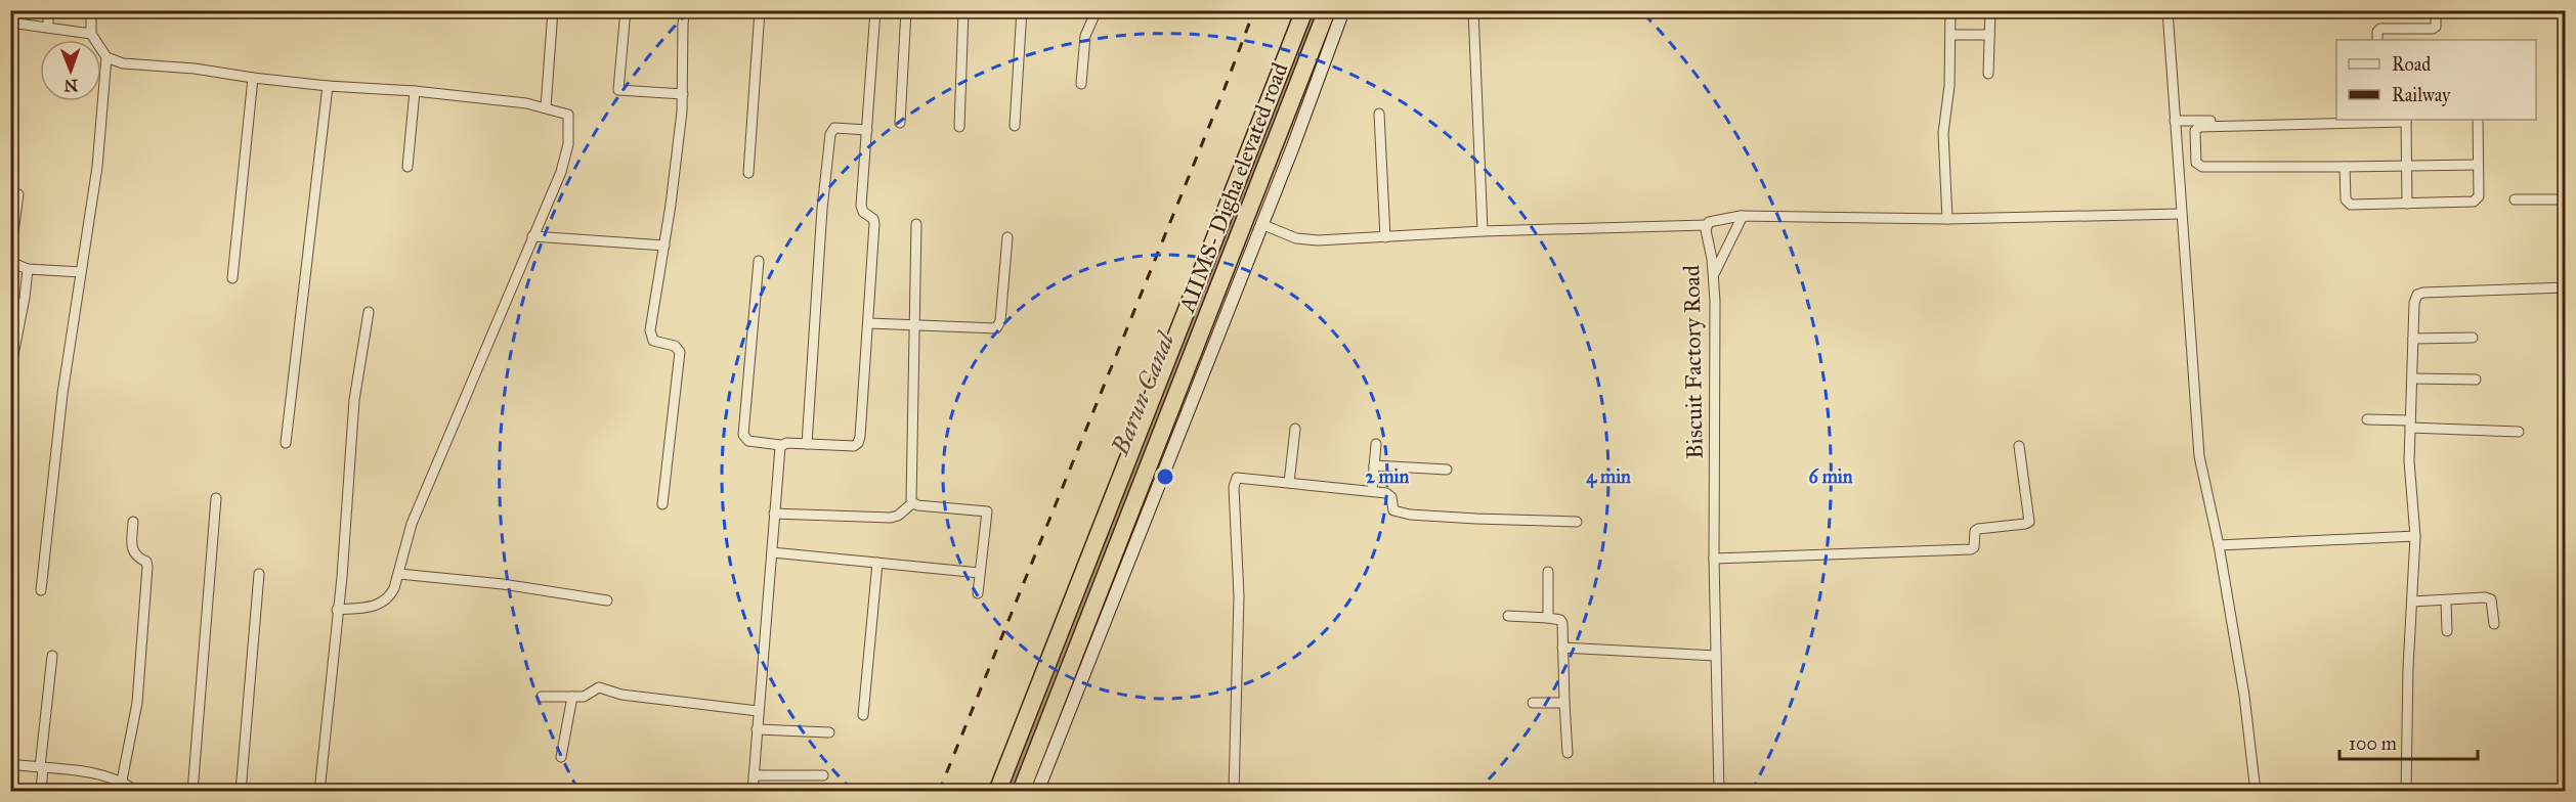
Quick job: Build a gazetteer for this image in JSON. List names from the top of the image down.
{
  "streets": {
    "highway": ["AIIMS- Digha elevated road"],
    "street": ["Biscuit Factory Road"]
  },
  "water": ["Barun Canal"],
  "legend": ["Road", "Railway"],
  "scale_bar": "100 m",
  "north": "bottom",
  "rings": ["2 min", "4 min", "6 min"]
}
